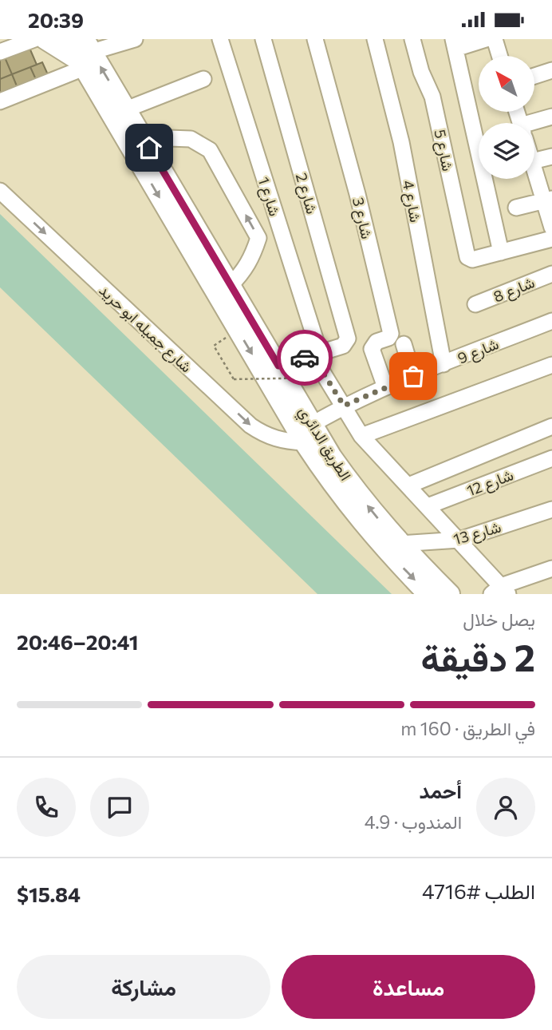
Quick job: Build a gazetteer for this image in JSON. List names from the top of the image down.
{
  "streets": {
    "main road": ["الطريق الدائري"],
    "street": [
      "شارع 5",
      "شارع 2",
      "شارع 1",
      "شارع 4",
      "شارع 3",
      "شارع 8",
      "شارع جميله ابو حريد",
      "شارع 9",
      "شارع 12",
      "شارع 13"
    ]
  },
  "crossings": [
    ["شارع 2", "شارع 1"],
    ["شارع 1", "شارع 9"],
    ["شارع 1", "شارع 12"],
    ["شارع 1", "شارع 13"],
    ["شارع 4", "شارع 9"],
    ["شارع 3", "شارع 9"],
    ["شارع جميله ابو حريد", "الطريق الدائري"],
    ["شارع 9", "الطريق الدائري"],
    ["الطريق الدائري", "شارع 13"]
  ],
  "one_way": ["شارع جميله ابو حريد"],
  "north": "top left",
  "page": {
    "status": "20:39",
    "heading": ["2 دقيقة", "يصل خلال", "20:41–20:46"],
    "panel": [
      "أحمد",
      "المندوب · 4.9",
      "الطلب #4716",
      "$15.84"
    ],
    "bar": "في الطريق · 160 m",
    "buttons": ["مساعدة", "مشاركة"]
  }
}
